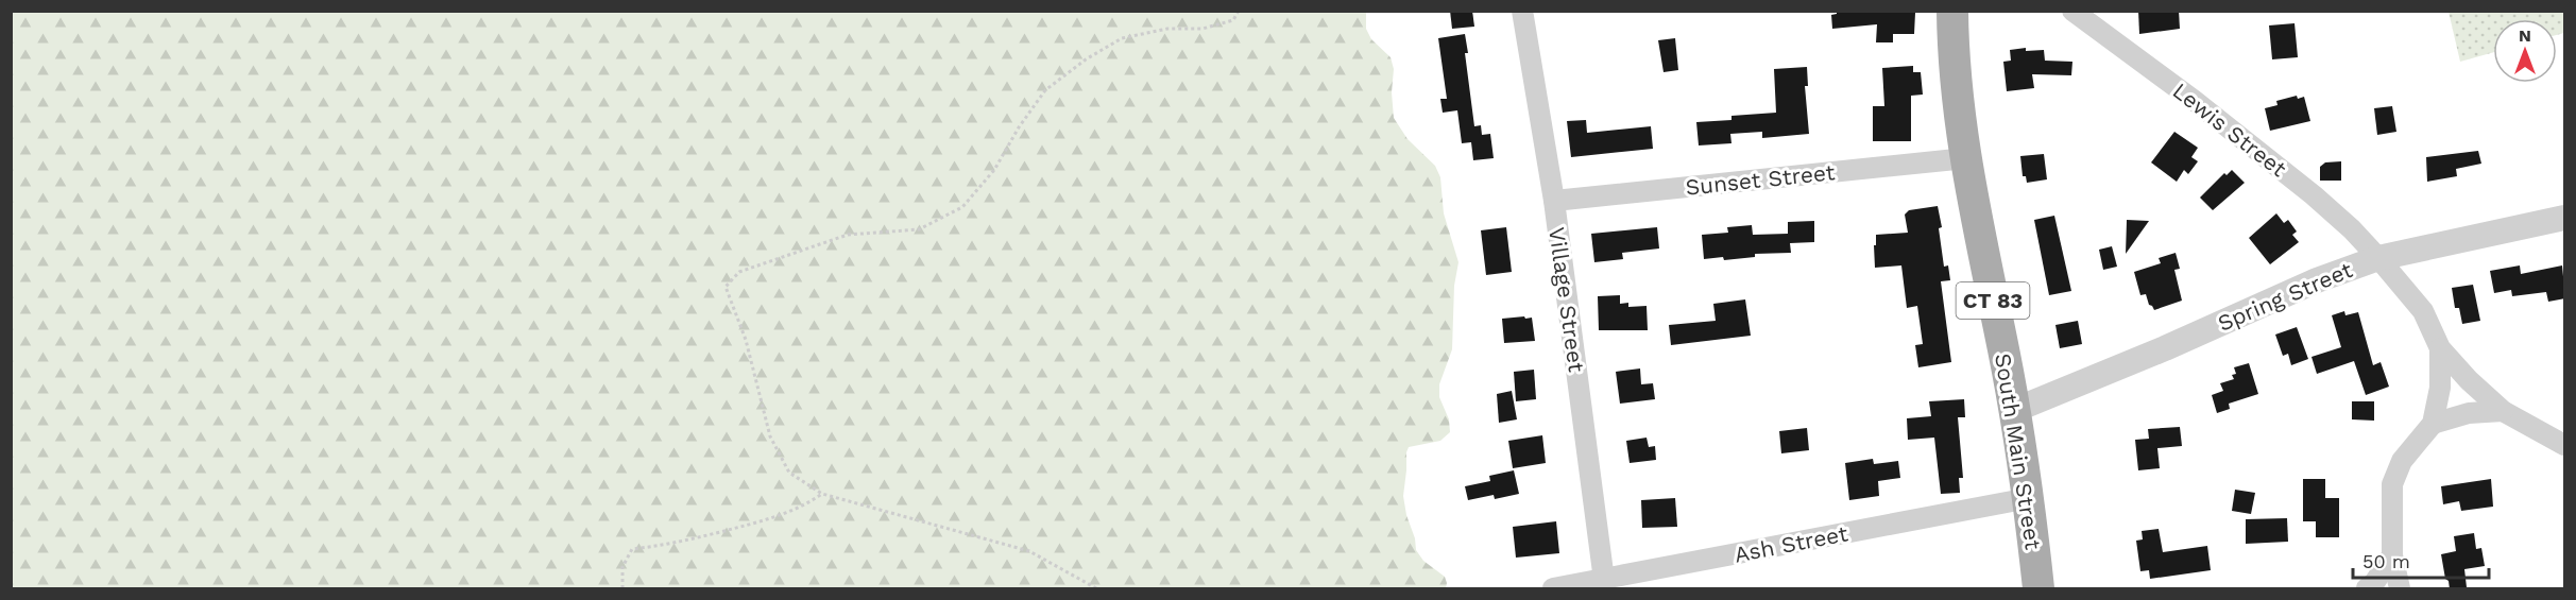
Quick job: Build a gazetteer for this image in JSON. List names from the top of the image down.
{
  "streets": {
    "main road": ["CT 83", "South Main Street"],
    "street": [
      "Lewis Street",
      "Sunset Street",
      "Spring Street",
      "Village Street",
      "Ash Street"
    ]
  },
  "crossings": [
    ["Lewis Street", "Spring Street"],
    ["Sunset Street", "Village Street"],
    ["Sunset Street", "South Main Street"],
    ["Spring Street", "South Main Street"],
    ["Village Street", "Ash Street"],
    ["South Main Street", "Ash Street"]
  ],
  "scale_bar": "50 m",
  "north": "top"
}
